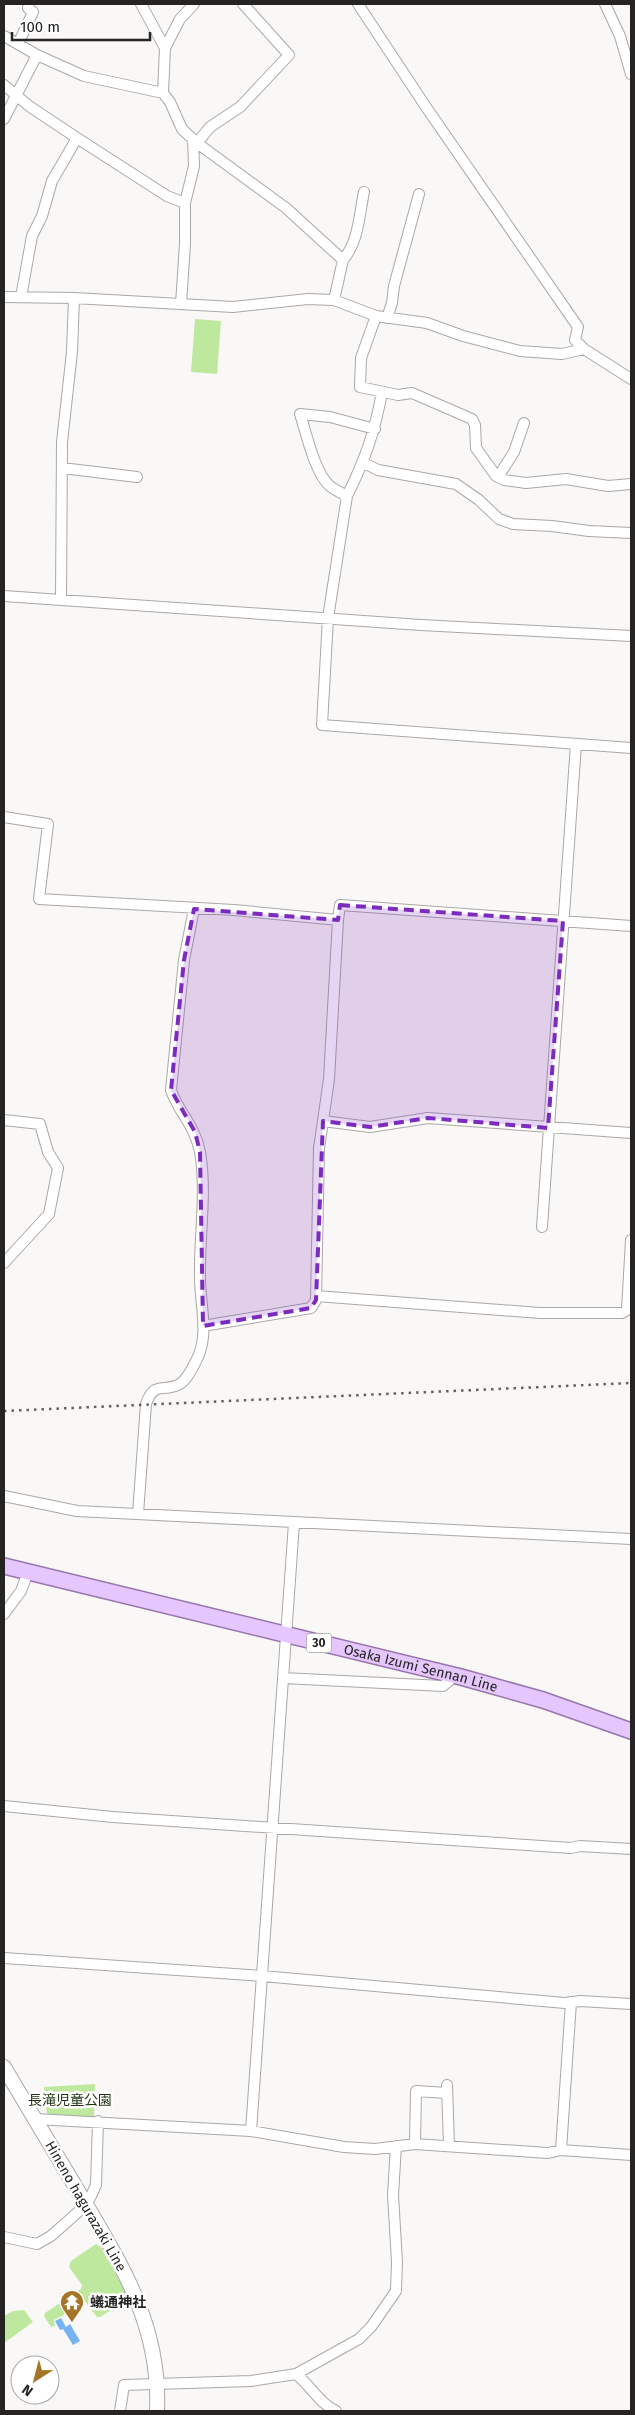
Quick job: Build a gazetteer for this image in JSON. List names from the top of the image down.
{
  "streets": {
    "main road": ["30", "Osaka Izumi Sennan Line", "Hineno hagurazaki Line"]
  },
  "parks": ["長滝児童公園"],
  "places": {
    "temple": ["蟻通神社"]
  },
  "scale_bar": "100 m",
  "north": "bottom left"
}
